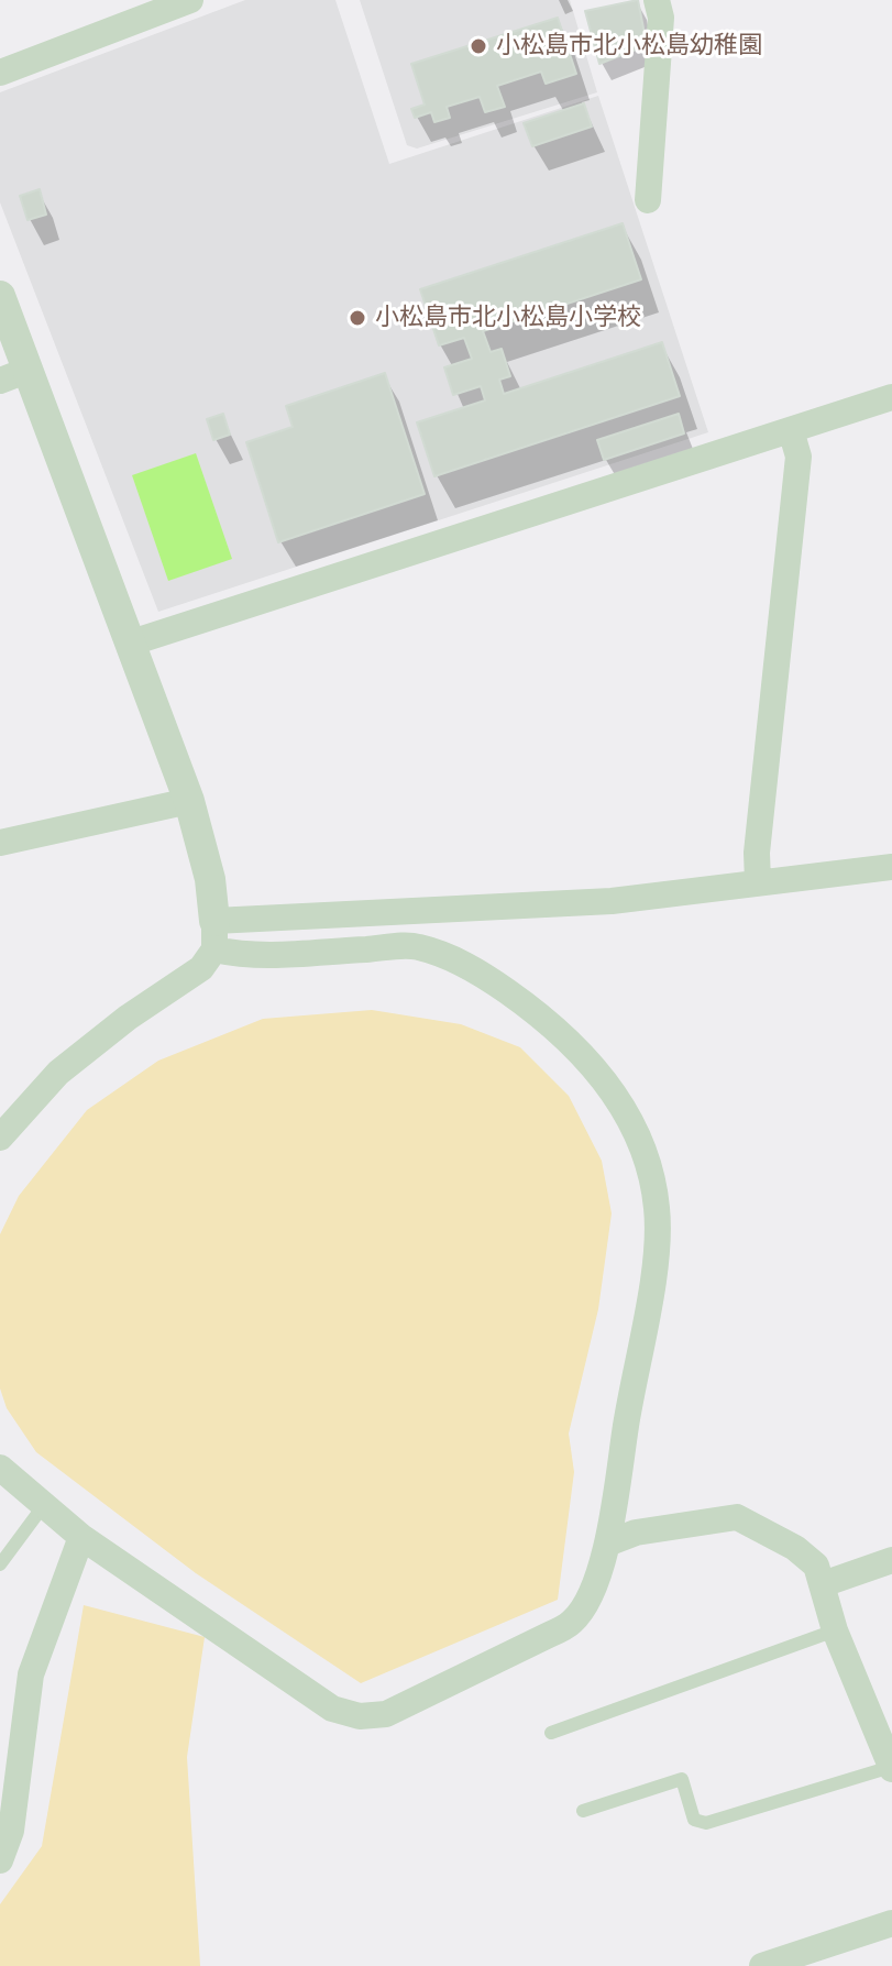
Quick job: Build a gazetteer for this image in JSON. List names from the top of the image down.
{
  "places": ["小松島市北小松島幼稚園", "小松島市北小松島小学校"]
}
